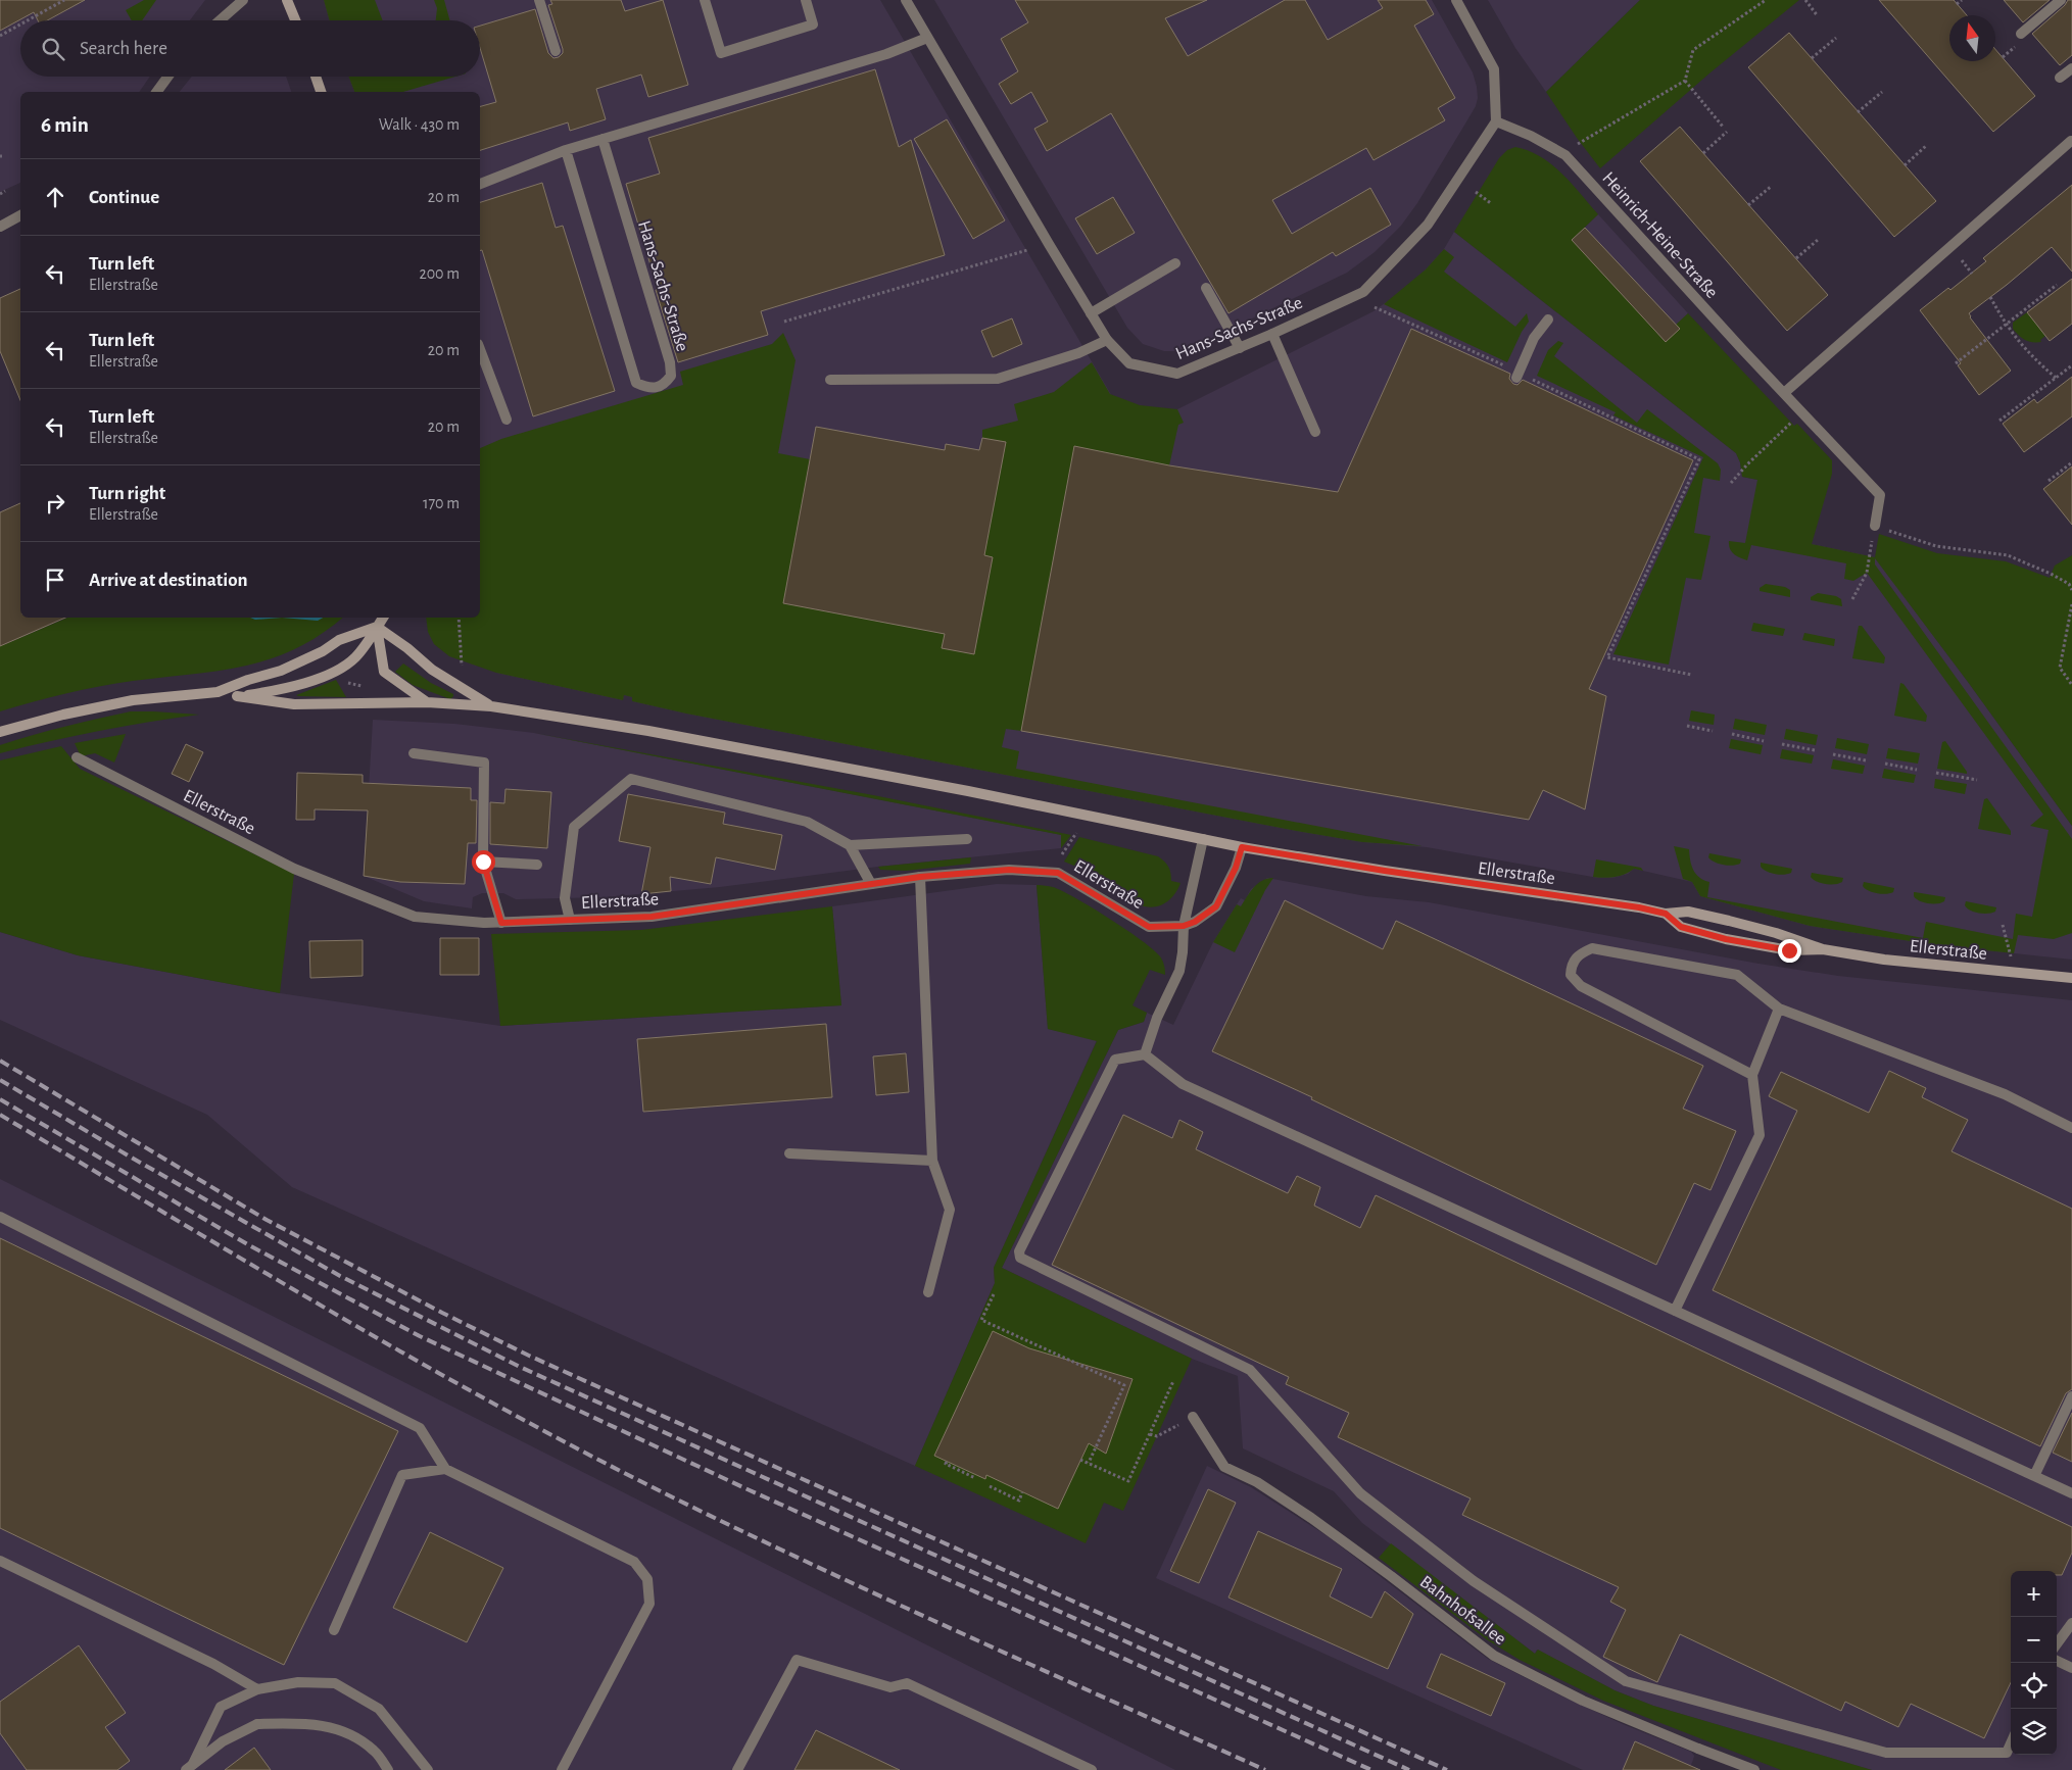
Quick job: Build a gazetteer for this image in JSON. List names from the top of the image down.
{
  "streets": {
    "main road": ["Ellerstraße"],
    "street": ["Heinrich-Heine-Straße", "Hans-Sachs-Straße", "Bahnhofsallee"]
  },
  "crossings": [
    ["Heinrich-Heine-Straße", "Hans-Sachs-Straße"]
  ],
  "north": "top",
  "page": {
    "search": "Search here",
    "heading": ["6 min", "Walk · 430 m"],
    "list": [
      ["Continue", "20 m"],
      ["Turn left", "Ellerstraße", "200 m"],
      ["Turn left", "Ellerstraße", "20 m"],
      ["Turn left", "Ellerstraße", "20 m"],
      ["Turn right", "Ellerstraße", "170 m"],
      "Arrive at destination"
    ],
    "map_buttons": ["+", "−"]
  }
}
